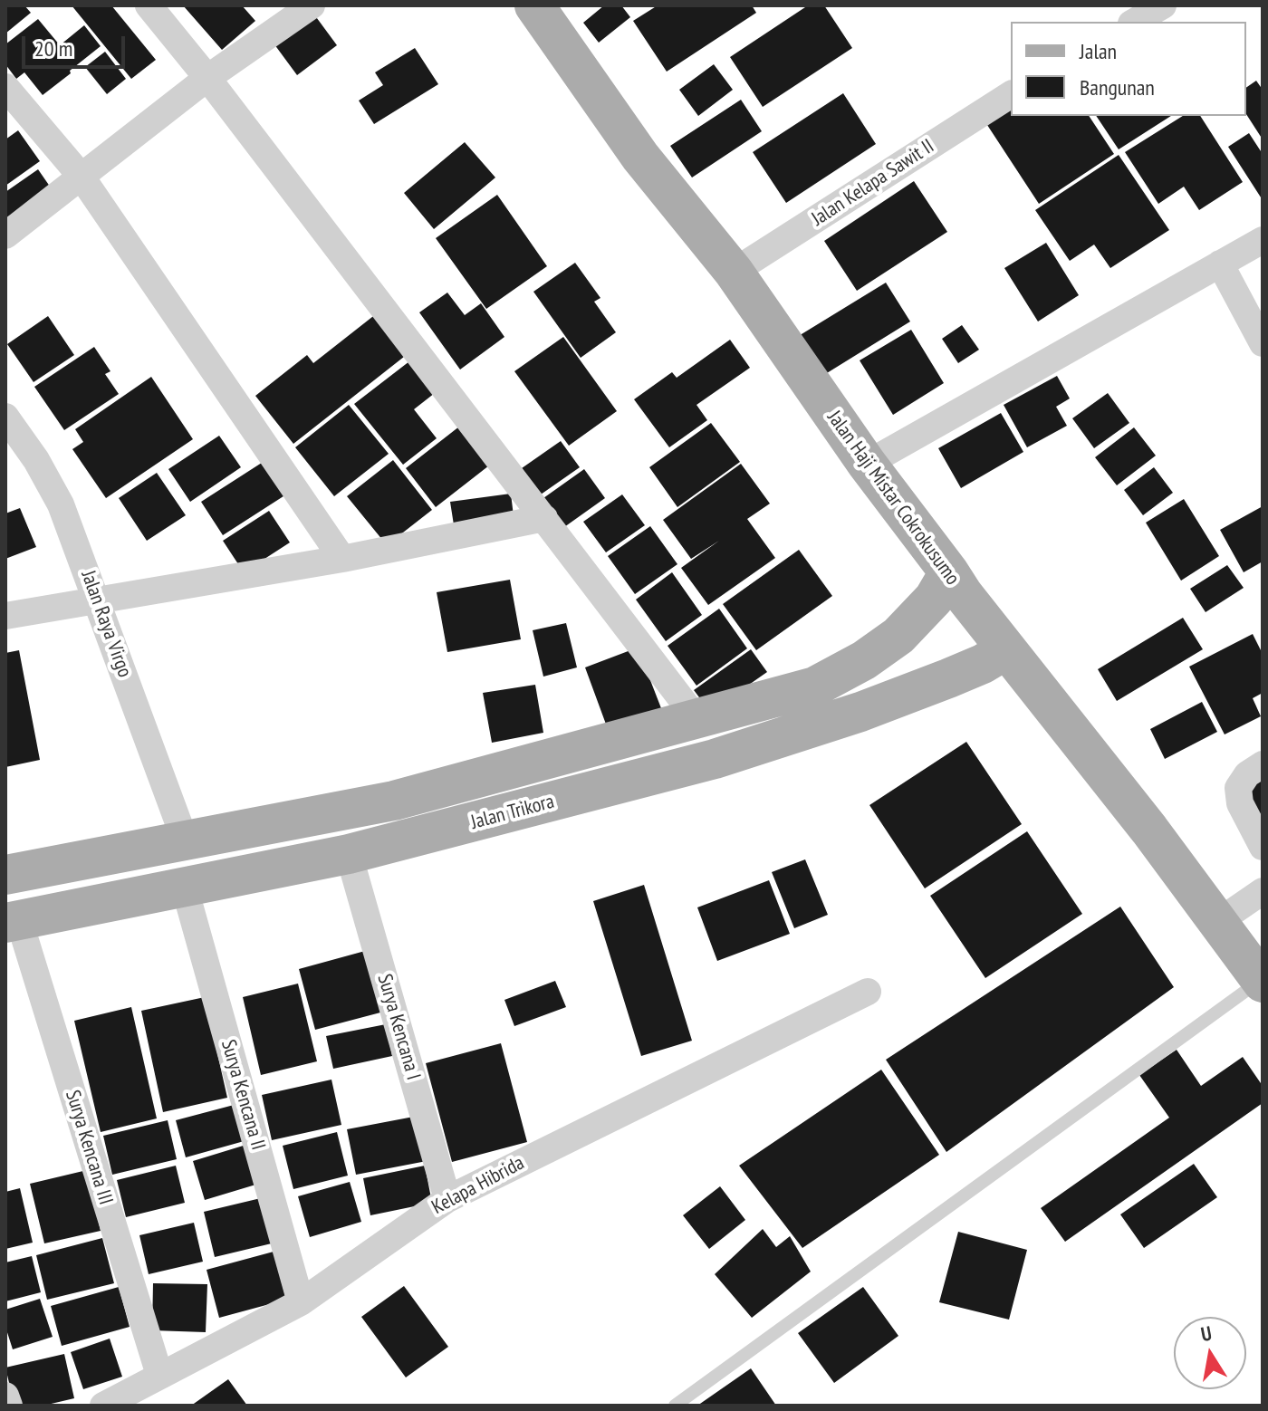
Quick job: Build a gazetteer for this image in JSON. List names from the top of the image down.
{
  "streets": {
    "main road": ["Jalan Haji Mistar Cokrokusumo", "Jalan Trikora"],
    "street": [
      "Jalan Kelapa Sawit II",
      "Jalan Raya Virgo",
      "Surya Kencana I",
      "Surya Kencana II",
      "Surya Kencana III",
      "Kelapa Hibrida"
    ]
  },
  "crossings": [
    ["Jalan Kelapa Sawit II", "Jalan Haji Mistar Cokrokusumo"],
    ["Jalan Haji Mistar Cokrokusumo", "Jalan Trikora"],
    ["Jalan Raya Virgo", "Jalan Trikora"],
    ["Jalan Trikora", "Surya Kencana I"],
    ["Jalan Trikora", "Surya Kencana II"],
    ["Jalan Trikora", "Surya Kencana III"],
    ["Surya Kencana I", "Kelapa Hibrida"],
    ["Surya Kencana II", "Kelapa Hibrida"],
    ["Surya Kencana III", "Kelapa Hibrida"]
  ],
  "legend": ["Jalan", "Bangunan"],
  "scale_bar": "20 m",
  "north": "top"
}
